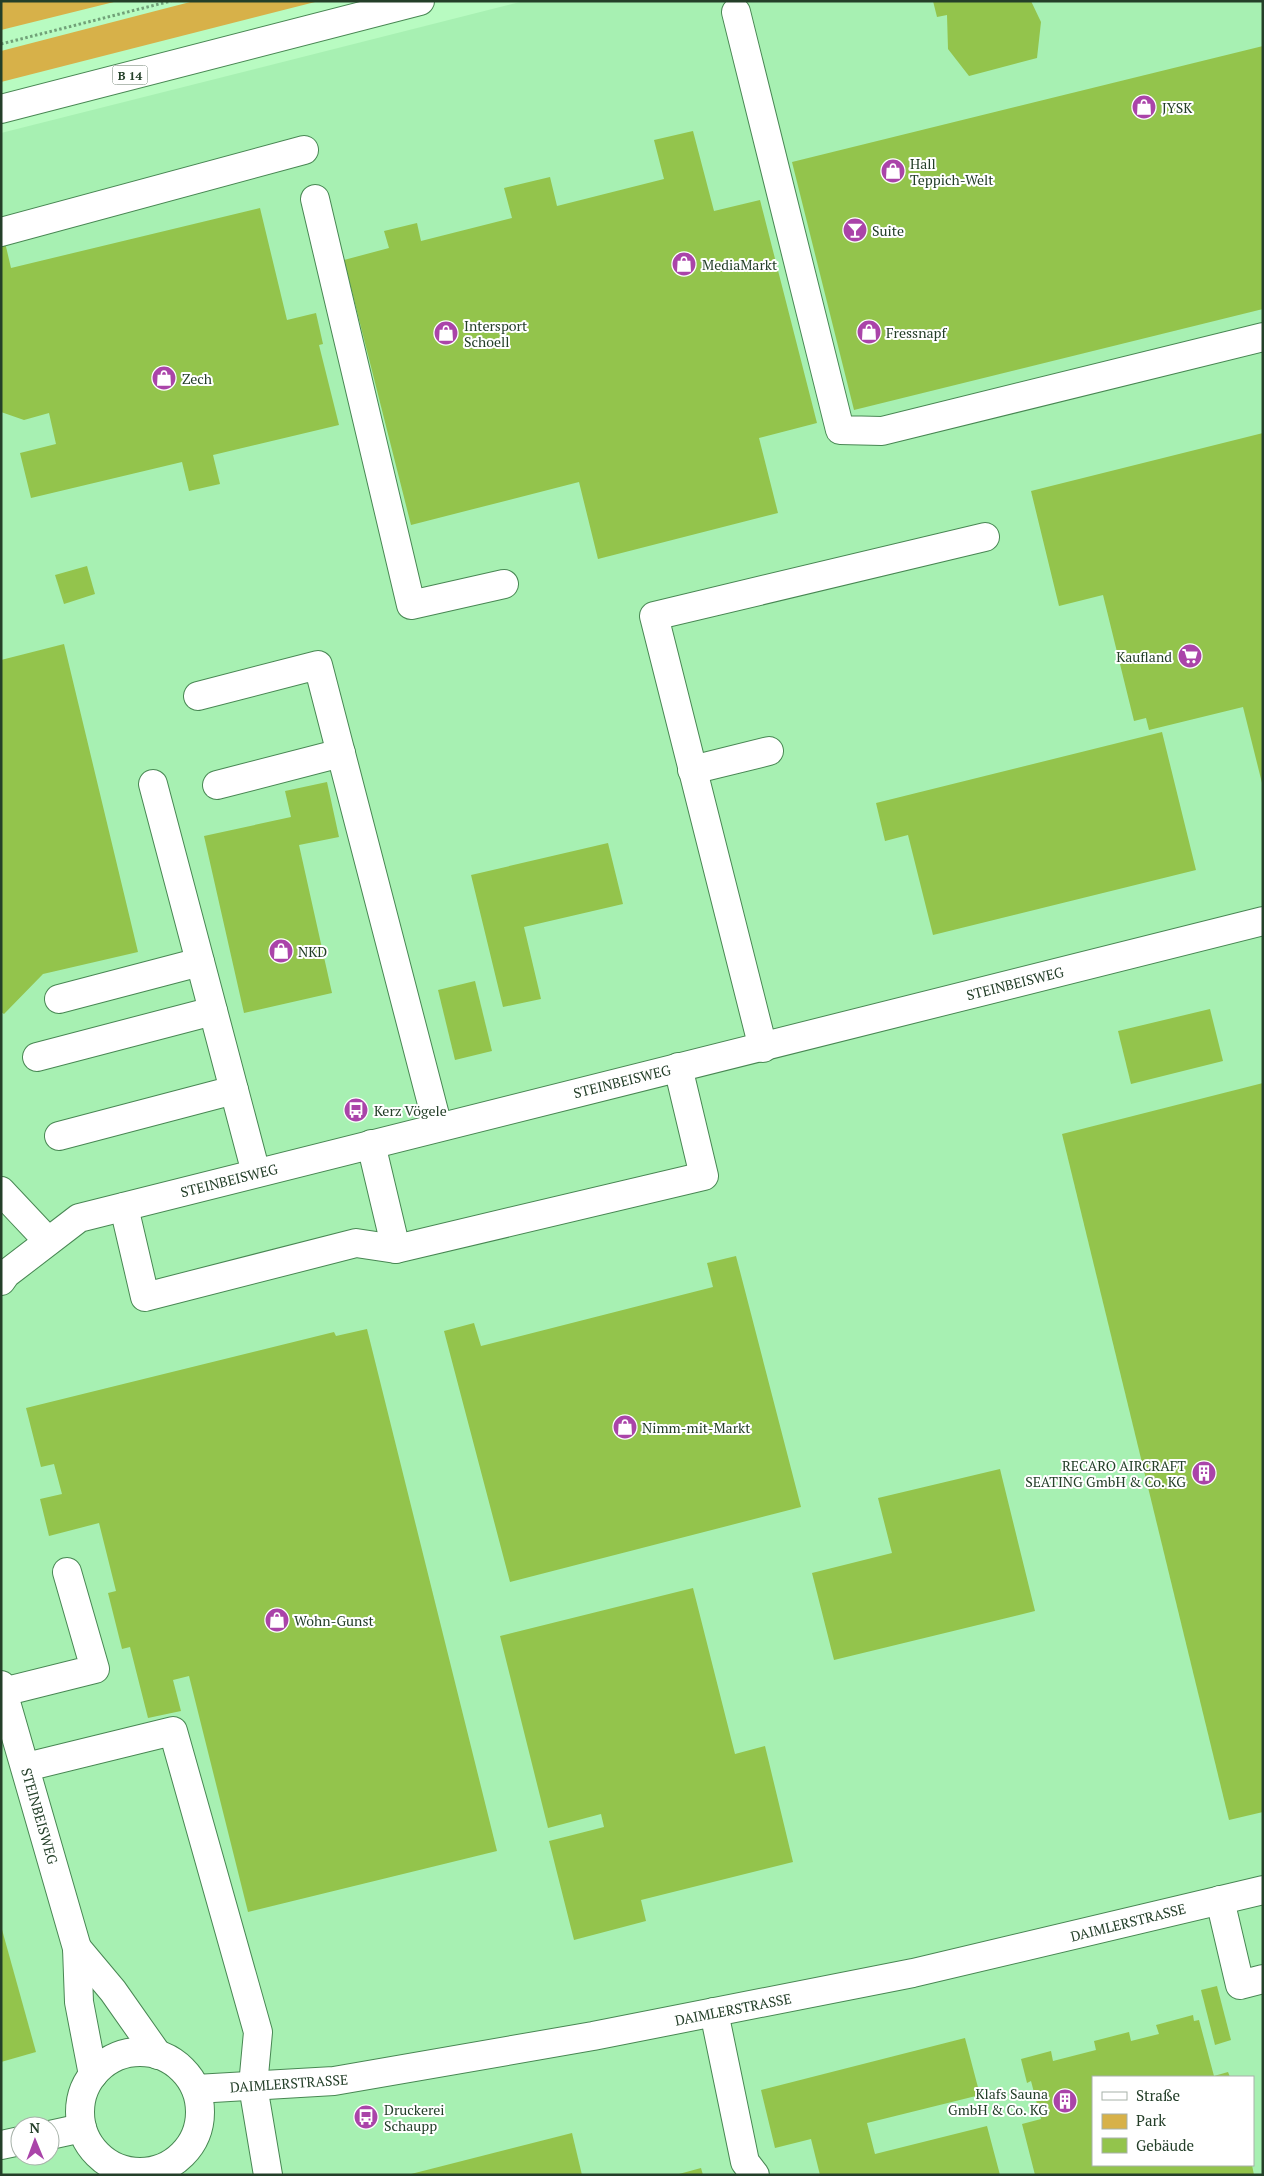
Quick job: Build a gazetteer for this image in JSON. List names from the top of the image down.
{
  "streets": {
    "street": ["B 14", "STEINBEISWEG", "DAIMLERSTRASSE"]
  },
  "crossings": [
    ["STEINBEISWEG", "DAIMLERSTRASSE"]
  ],
  "places": {
    "shop": [
      "JYSK",
      "Hall Teppich-Welt",
      "MediaMarkt",
      "Fressnapf",
      "Intersport Schoell",
      "Zech",
      "NKD",
      "Nimm-mit-Markt",
      "Wohn-Gunst"
    ],
    "bar": ["Suite"],
    "supermarket": ["Kaufland"],
    "bus stop": ["Kerz Vögele", "Druckerei Schaupp"],
    "building": ["RECARO AIRCRAFT SEATING GmbH & Co. KG", "Klafs Sauna GmbH & Co. KG"]
  },
  "legend": ["Straße", "Park", "Gebäude"],
  "north": "top"
}
